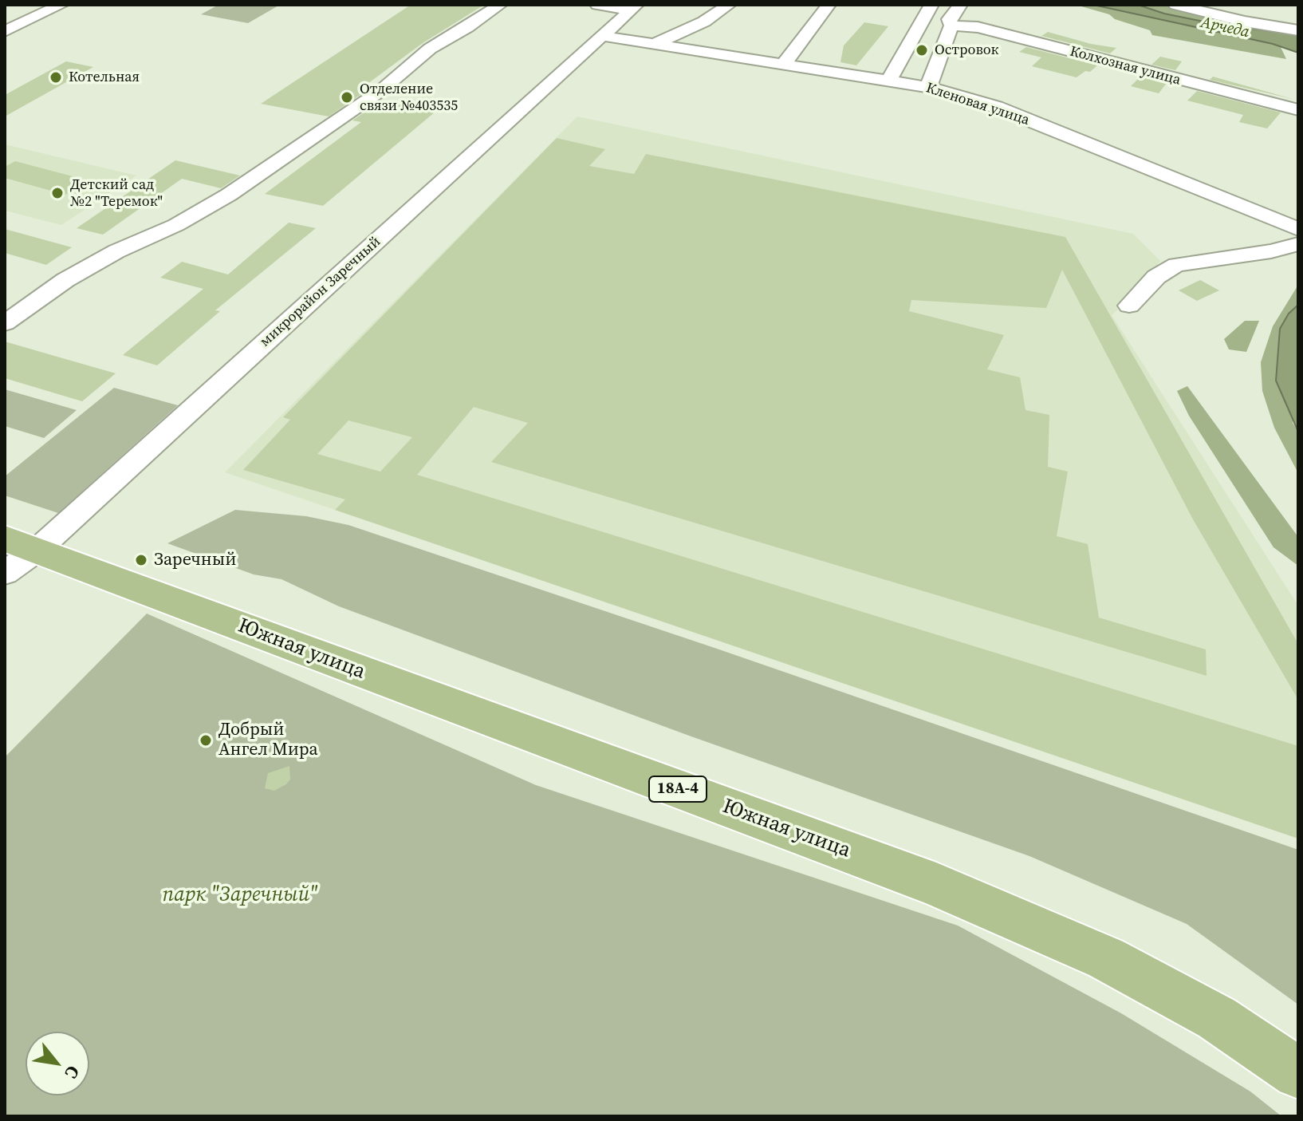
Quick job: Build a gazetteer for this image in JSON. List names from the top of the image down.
{
  "streets": {
    "main road": ["Южная улица", "18А-4"],
    "street": ["Колхозная улица", "Кленовая улица", "микрорайон Заречный"]
  },
  "crossings": [
    ["Кленовая улица", "микрорайон Заречный"],
    ["микрорайон Заречный", "Южная улица"]
  ],
  "water": ["Арчеда"],
  "parks": ["парк \"Заречный\""],
  "places": [
    "Островок",
    "Котельная",
    "Отделение связи №403535",
    "Детский сад №2 \"Теремок\"",
    "Заречный",
    "Добрый Ангел Мира"
  ],
  "north": "bottom right"
}
